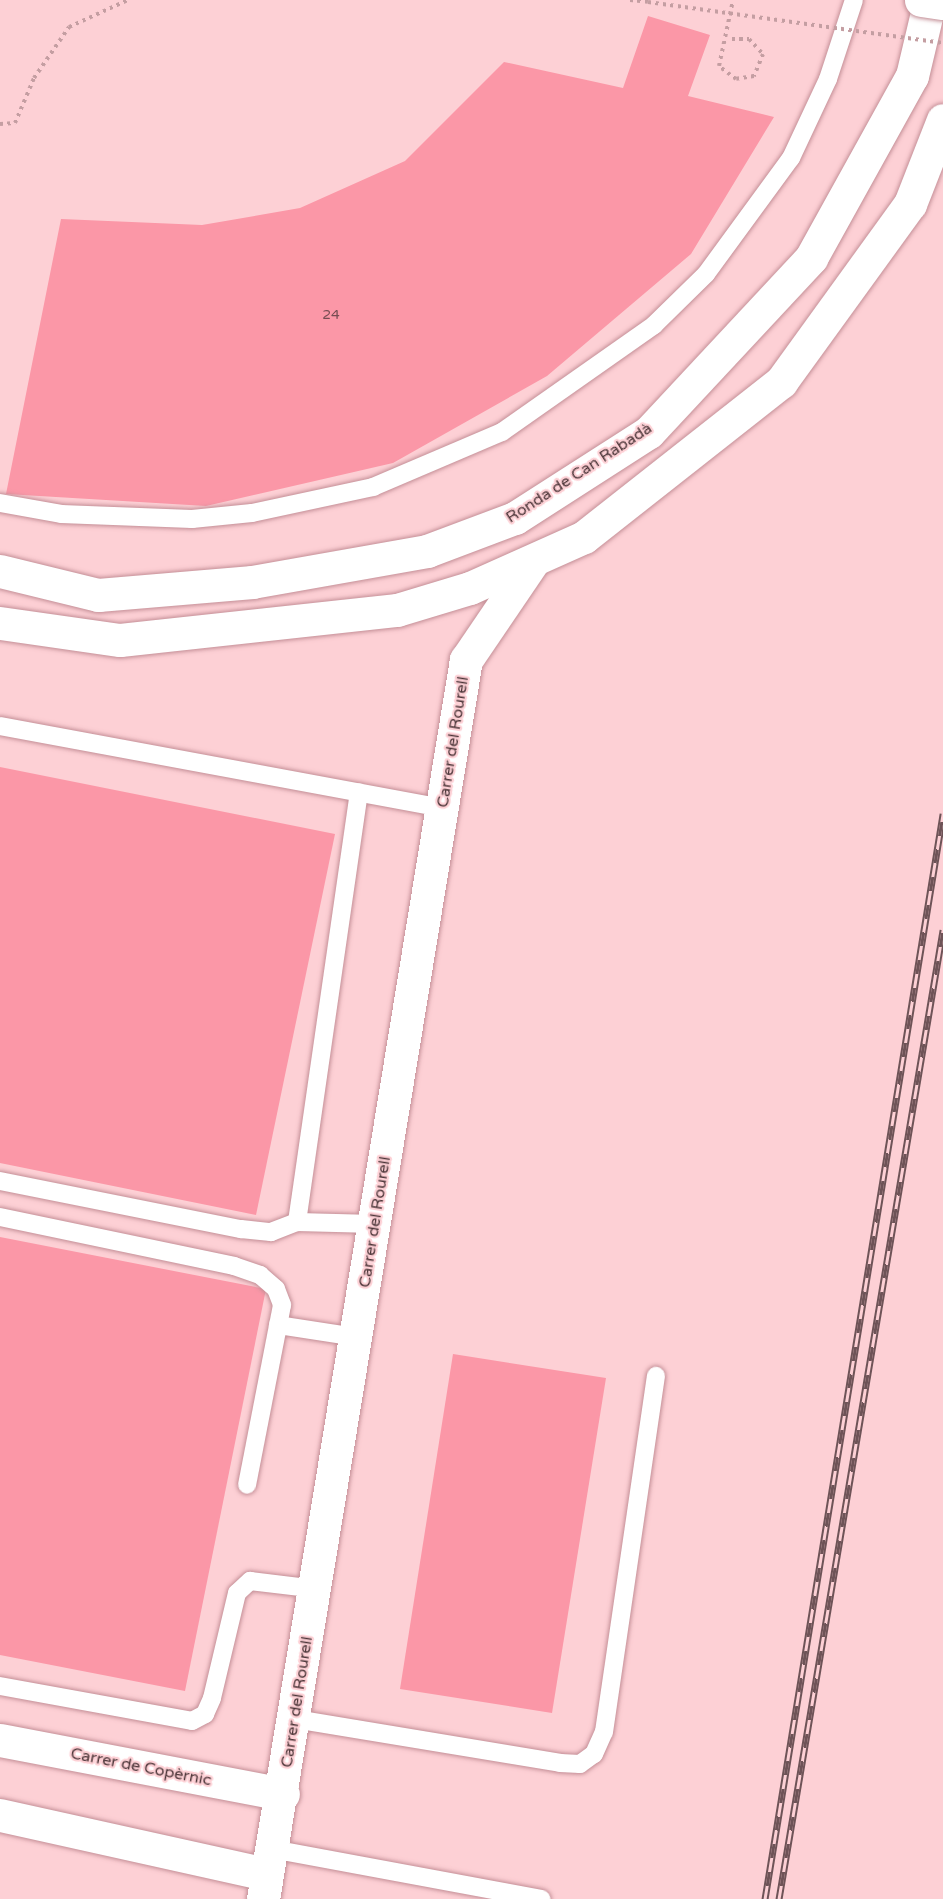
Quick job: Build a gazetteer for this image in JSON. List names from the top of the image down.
{
  "streets": {
    "street": ["Ronda de Can Rabadà", "Carrer del Rourell", "Carrer de Copèrnic"]
  },
  "crossings": [
    ["Carrer del Rourell", "Carrer de Copèrnic"]
  ],
  "house_numbers": ["24"]
}
